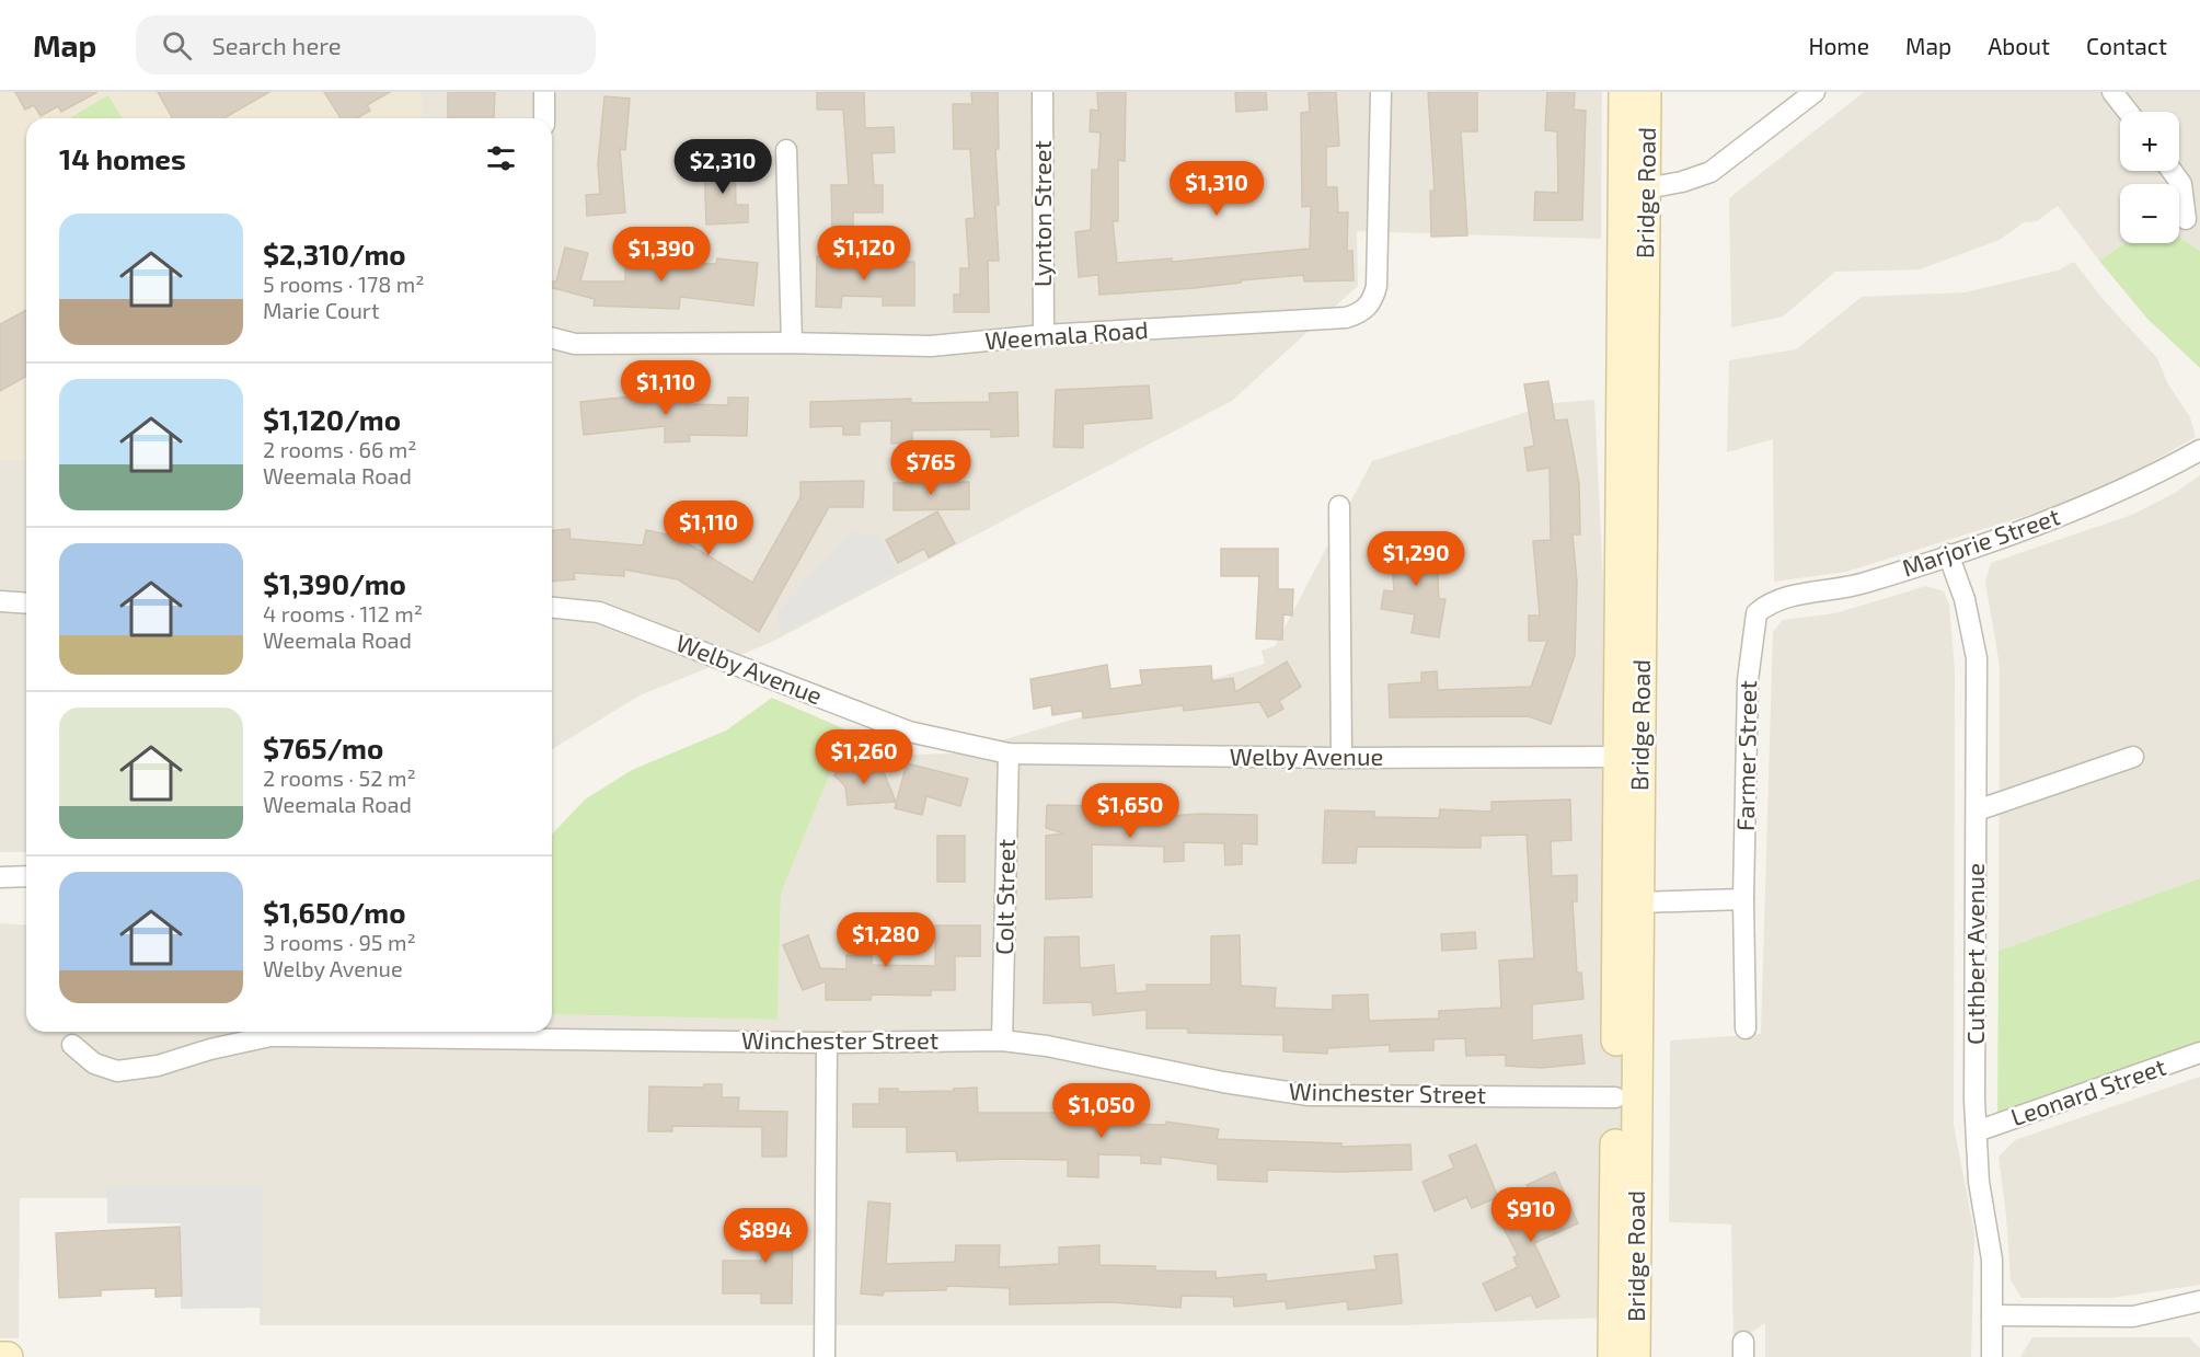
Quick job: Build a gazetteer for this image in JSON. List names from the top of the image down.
{
  "streets": {
    "main road": ["Bridge Road"],
    "street": [
      "Lynton Street",
      "Weemala Road",
      "Marjorie Street",
      "Welby Avenue",
      "Farmer Street",
      "Colt Street",
      "Cuthbert Avenue",
      "Winchester Street",
      "Leonard Street"
    ]
  },
  "crossings": [
    ["Bridge Road", "Welby Avenue"],
    ["Bridge Road", "Winchester Street"],
    ["Lynton Street", "Weemala Road"],
    ["Marjorie Street", "Farmer Street"],
    ["Marjorie Street", "Cuthbert Avenue"],
    ["Welby Avenue", "Colt Street"],
    ["Colt Street", "Winchester Street"],
    ["Cuthbert Avenue", "Leonard Street"]
  ],
  "page": {
    "header": "Map",
    "search": "Search here",
    "nav": [
      "Home",
      "Map",
      "About",
      "Contact"
    ],
    "map_buttons": ["+", "−"],
    "heading": "14 homes",
    "price": [
      "$2,310",
      "$1,310",
      "$1,120",
      "$1,390",
      "$1,110",
      "$765",
      "$1,110",
      "$1,290",
      "$1,260",
      "$1,650",
      "$1,280",
      "$1,050",
      "$910",
      "$894"
    ],
    "list": [
      {
        "name": "$2,310/mo",
        "note": "5 rooms · 178 m² · Marie Court"
      },
      {
        "name": "$1,120/mo",
        "note": "2 rooms · 66 m² · Weemala Road"
      },
      {
        "name": "$1,390/mo",
        "note": "4 rooms · 112 m² · Weemala Road"
      },
      {
        "name": "$765/mo",
        "note": "2 rooms · 52 m² · Weemala Road"
      },
      {
        "name": "$1,650/mo",
        "note": "3 rooms · 95 m² · Welby Avenue"
      }
    ]
  }
}
